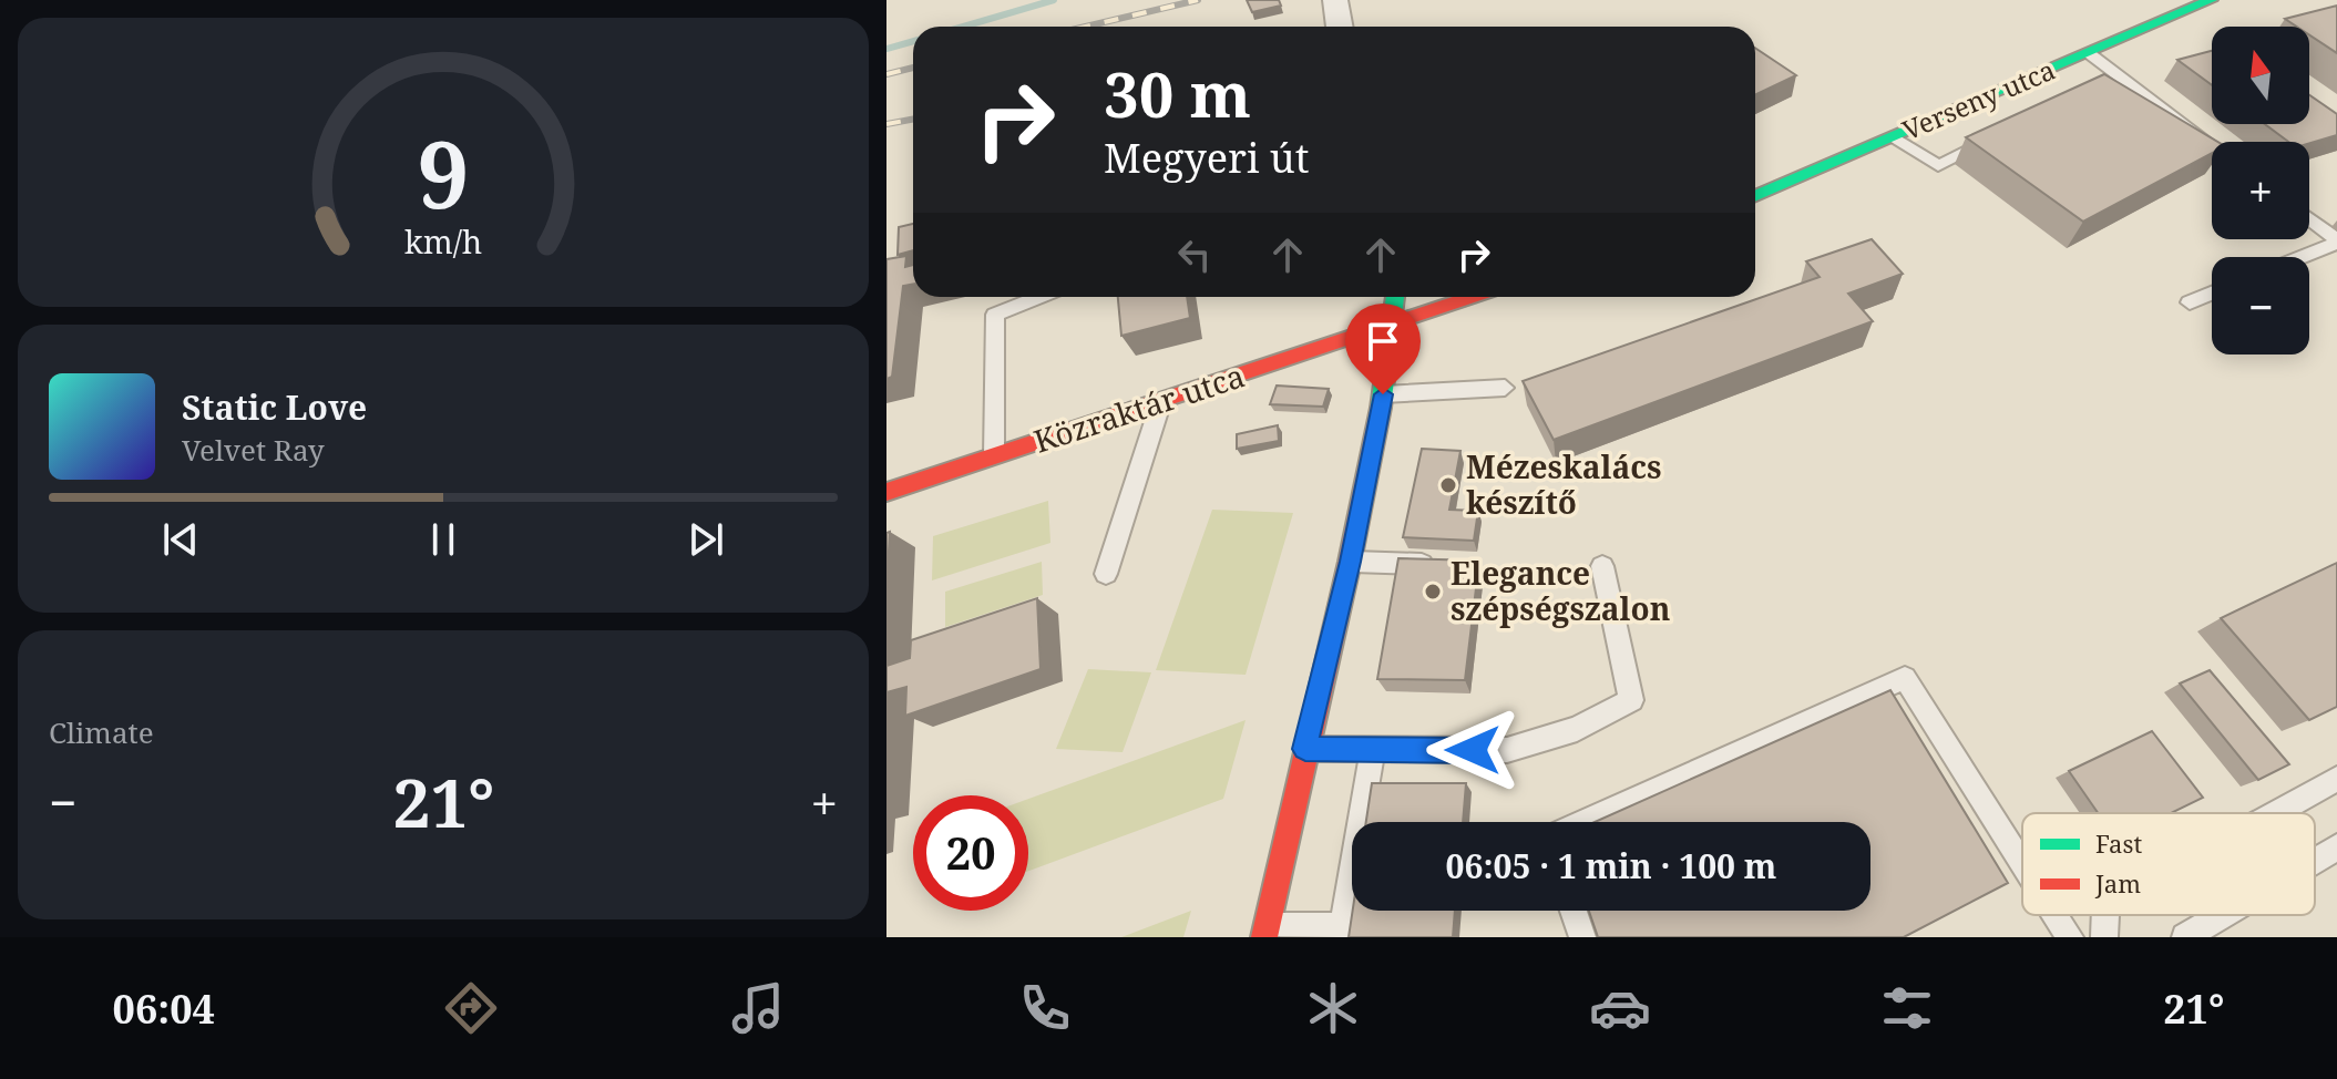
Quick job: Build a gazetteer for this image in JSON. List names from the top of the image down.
{
  "streets": {
    "street": ["Verseny utca", "Közraktár utca"]
  },
  "places": ["Mézeskalács készítő", "Elegance szépségszalon"],
  "legend": ["Fast", "Jam"],
  "north": "top",
  "page": {
    "map_buttons": ["+", "−"],
    "turn": ["30 m", "Megyeri út"],
    "song": ["Static Love", "Velvet Ray"],
    "tile": "Climate",
    "heat": ["−", "21°", "+"],
    "limit": "20",
    "trip": "06:05 · 1 min · 100 m",
    "tabs": ["06:04", "21°"],
    "gauge": ["9", "km/h"]
  }
}
